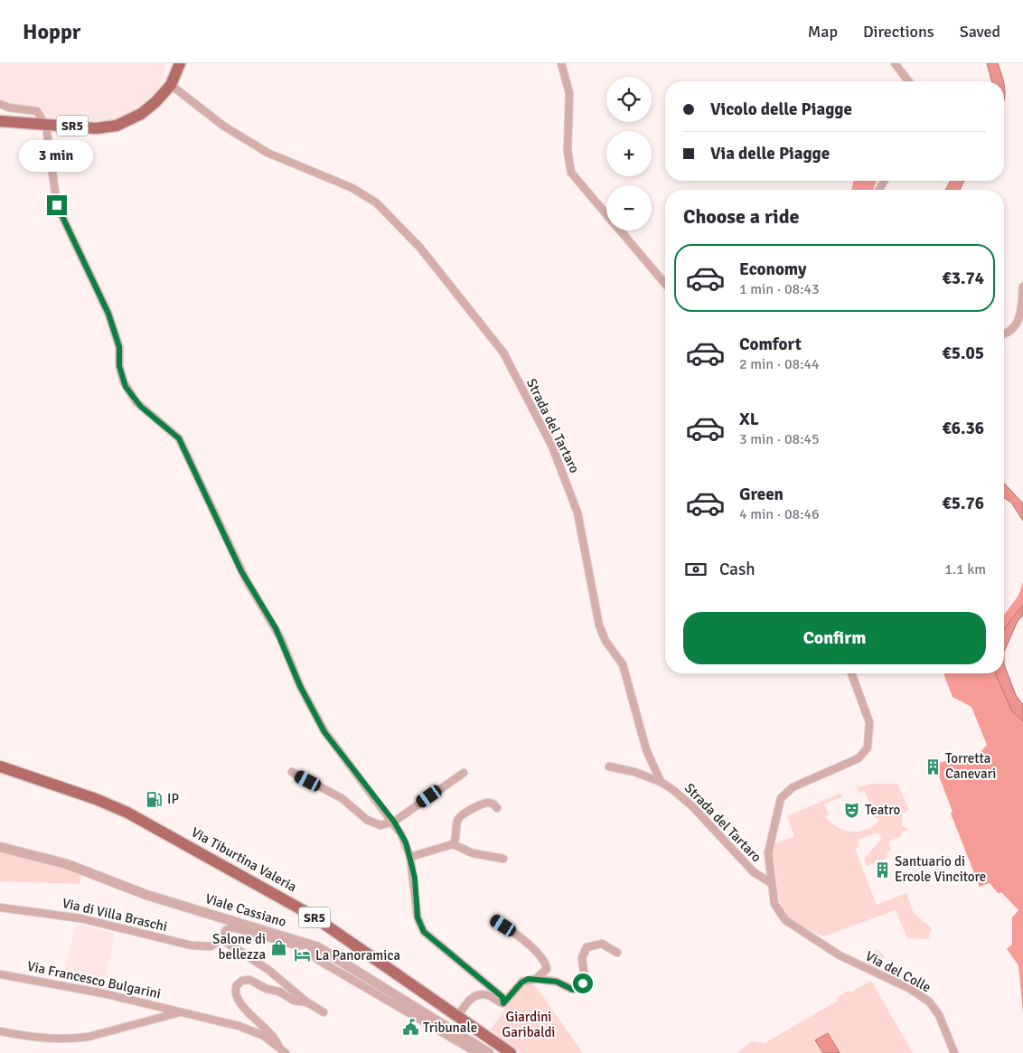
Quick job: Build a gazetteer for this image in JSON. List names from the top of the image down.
{
  "streets": {
    "main road": ["SR5", "Via Tiburtina Valeria"],
    "street": [
      "Strada del Tartaro",
      "Viale Cassiano",
      "Via di Villa Braschi",
      "Via del Colle",
      "Via Francesco Bulgarini"
    ]
  },
  "crossings": [
    ["SR5", "Strada del Tartaro"],
    ["Strada del Tartaro", "Via del Colle"],
    ["Viale Cassiano", "Via di Villa Braschi"]
  ],
  "parks": ["Giardini Garibaldi"],
  "places": {
    "building": ["Torretta Canevari", "Santuario di Ercole Vincitore"],
    "fuel station": ["IP"],
    "theatre": ["Teatro"],
    "shop": ["Salone di bellezza"],
    "hotel": ["La Panoramica"],
    "public building": ["Tribunale"]
  },
  "page": {
    "header": "Hoppr",
    "nav": ["Map", "Directions", "Saved"],
    "map_buttons": ["+", "−"],
    "banner": ["Vicolo delle Piagge", "Via delle Piagge"],
    "bubble": "3 min",
    "heading": "Choose a ride",
    "list": [
      {
        "name": "Economy",
        "note": "1 min · 08:43",
        "value": "€3.74"
      },
      {
        "name": "Comfort",
        "note": "2 min · 08:44",
        "value": "€5.05"
      },
      {
        "name": "XL",
        "note": "3 min · 08:45",
        "value": "€6.36"
      },
      {
        "name": "Green",
        "note": "4 min · 08:46",
        "value": "€5.76"
      }
    ],
    "pay": ["Cash", "1.1 km"],
    "buttons": "Confirm"
  }
}
